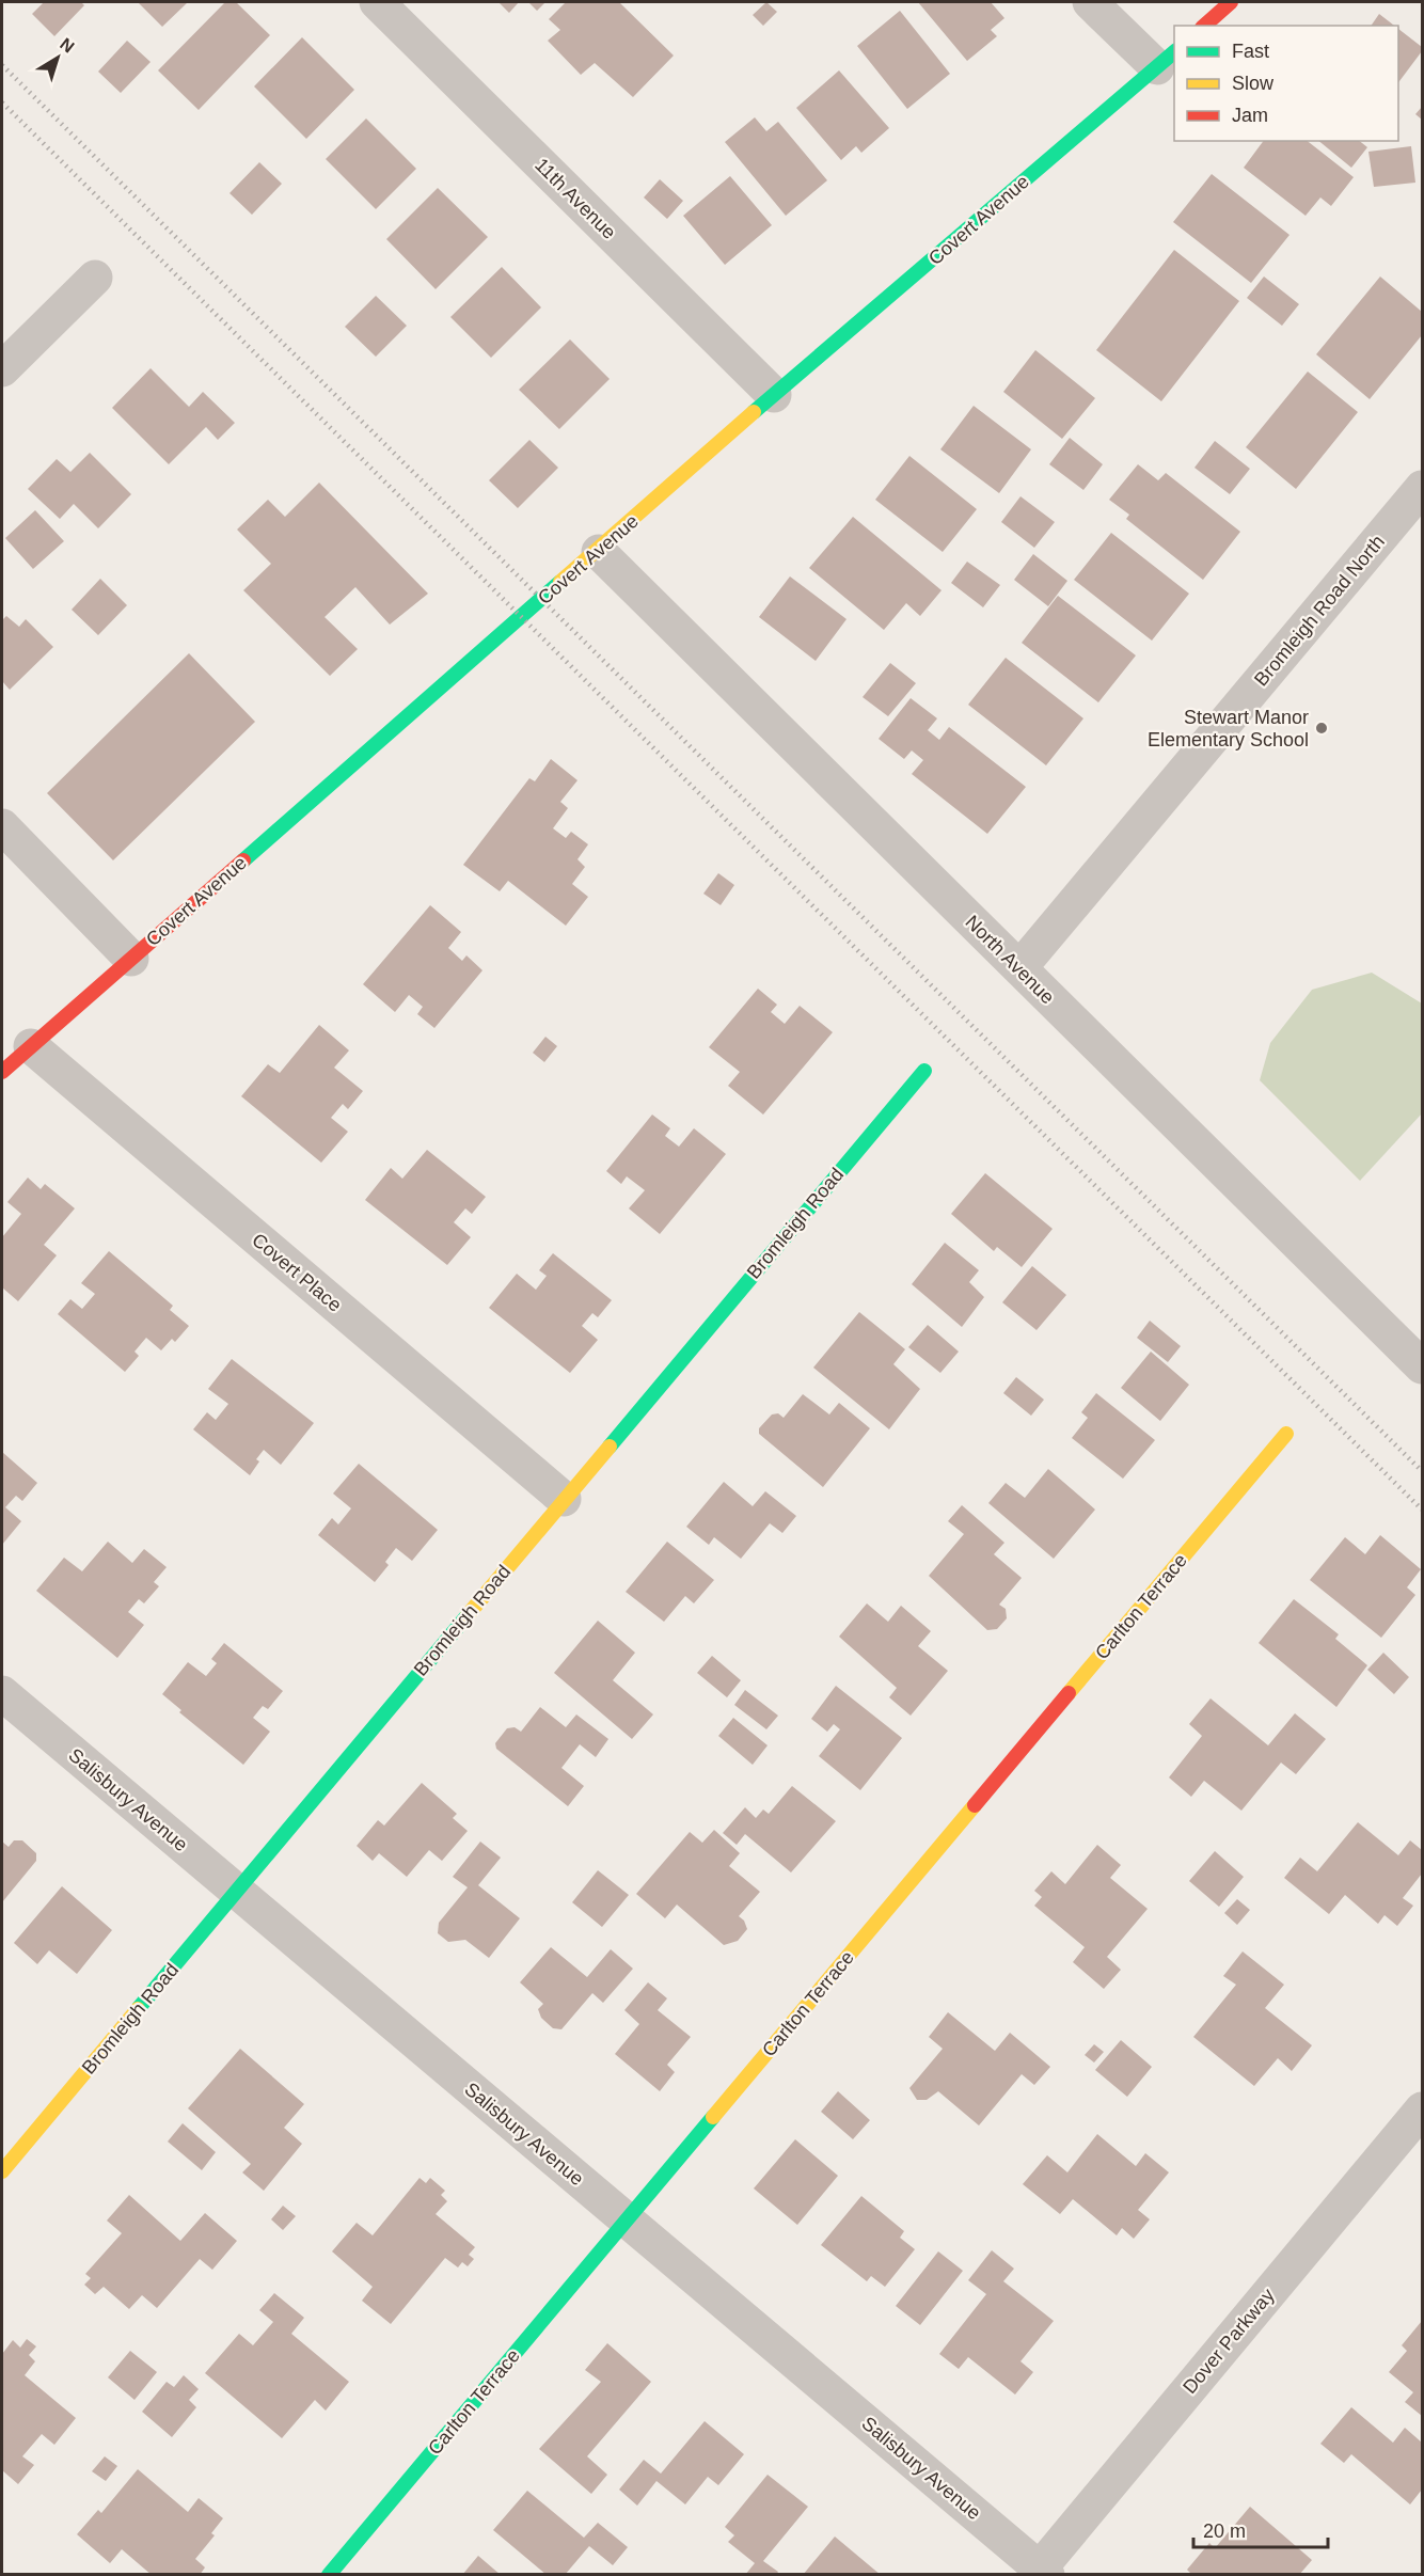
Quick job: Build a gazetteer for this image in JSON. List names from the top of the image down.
{
  "streets": {
    "street": [
      "11th Avenue",
      "Covert Avenue",
      "Bromleigh Road North",
      "North Avenue",
      "Bromleigh Road",
      "Covert Place",
      "Carlton Terrace",
      "Salisbury Avenue",
      "Dover Parkway"
    ]
  },
  "crossings": [
    ["11th Avenue", "Covert Avenue"],
    ["Covert Avenue", "North Avenue"],
    ["Covert Avenue", "Covert Place"],
    ["Bromleigh Road North", "North Avenue"],
    ["Bromleigh Road", "Covert Place"],
    ["Bromleigh Road", "Salisbury Avenue"],
    ["Carlton Terrace", "Salisbury Avenue"],
    ["Salisbury Avenue", "Dover Parkway"]
  ],
  "places": ["Stewart Manor Elementary School"],
  "legend": ["Fast", "Slow", "Jam"],
  "scale_bar": "20 m",
  "north": "top right"
}
